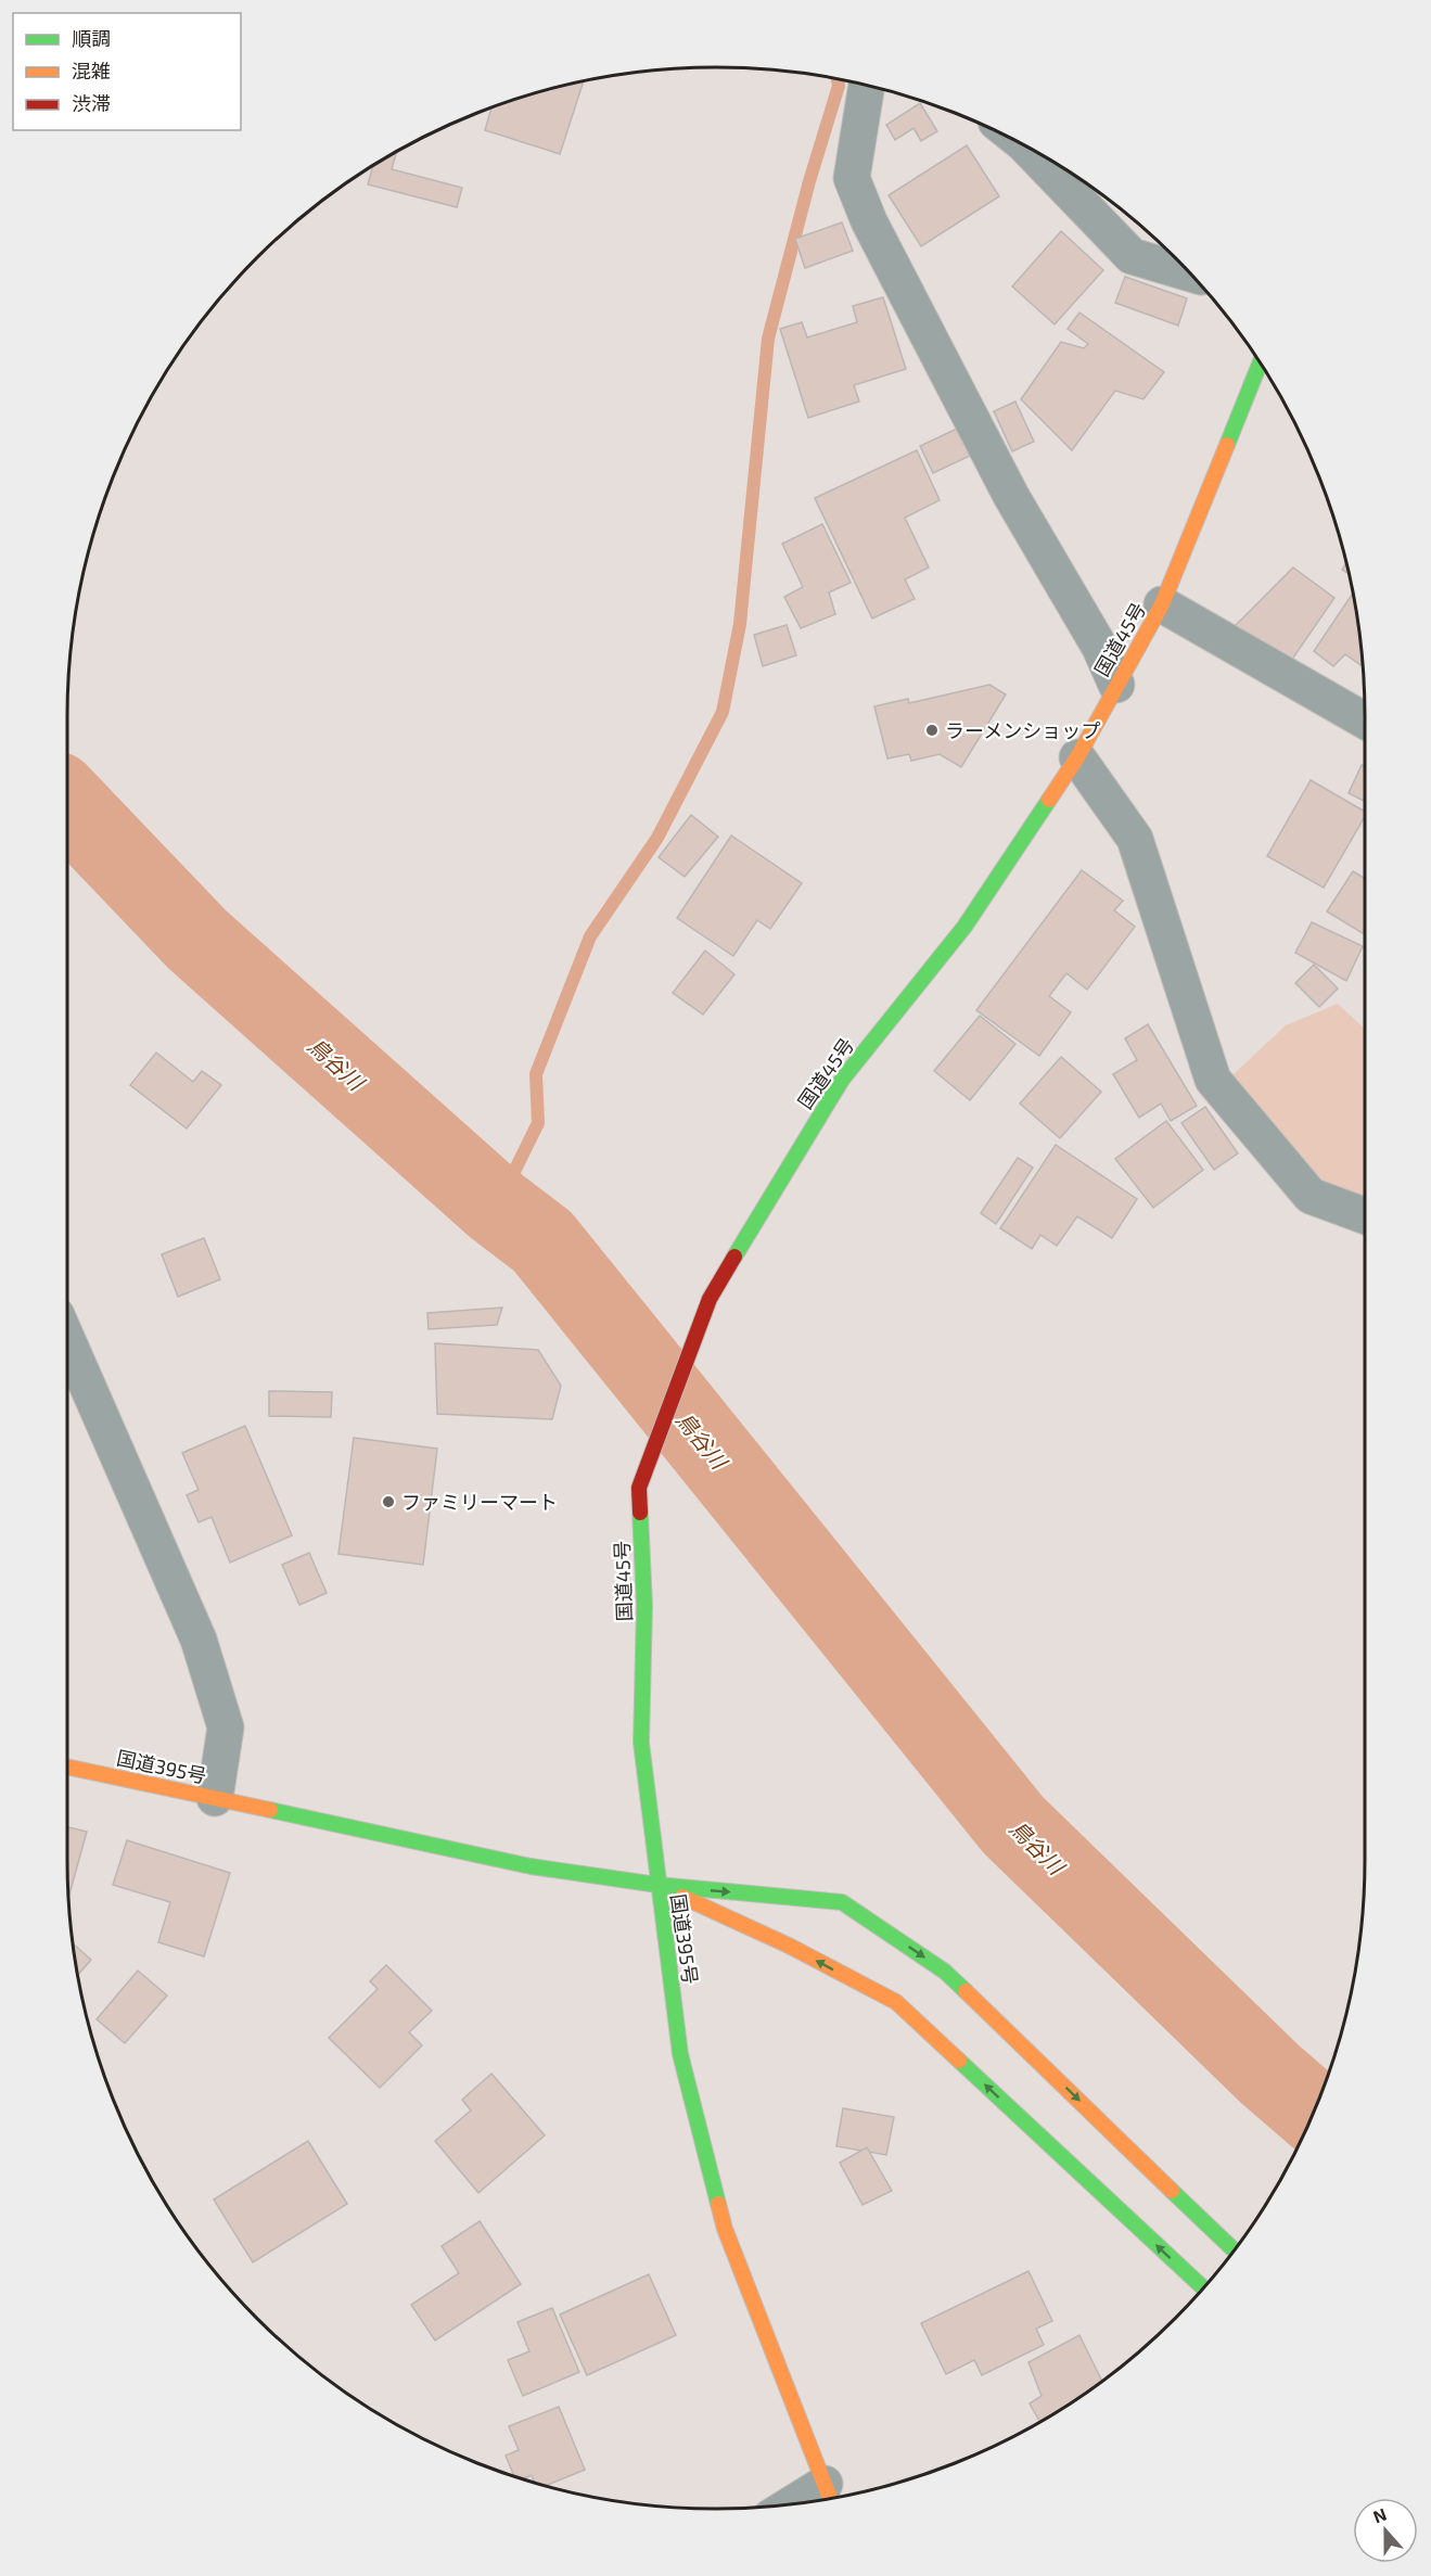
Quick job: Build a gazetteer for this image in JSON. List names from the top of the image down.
{
  "streets": {
    "highway": ["国道45号", "国道395号"]
  },
  "crossings": [
    ["国道45号", "国道395号"]
  ],
  "water": ["鳥谷川"],
  "places": ["ラーメンショップ", "ファミリーマート"],
  "legend": ["順調", "混雑", "渋滞"],
  "north": "top"
}
